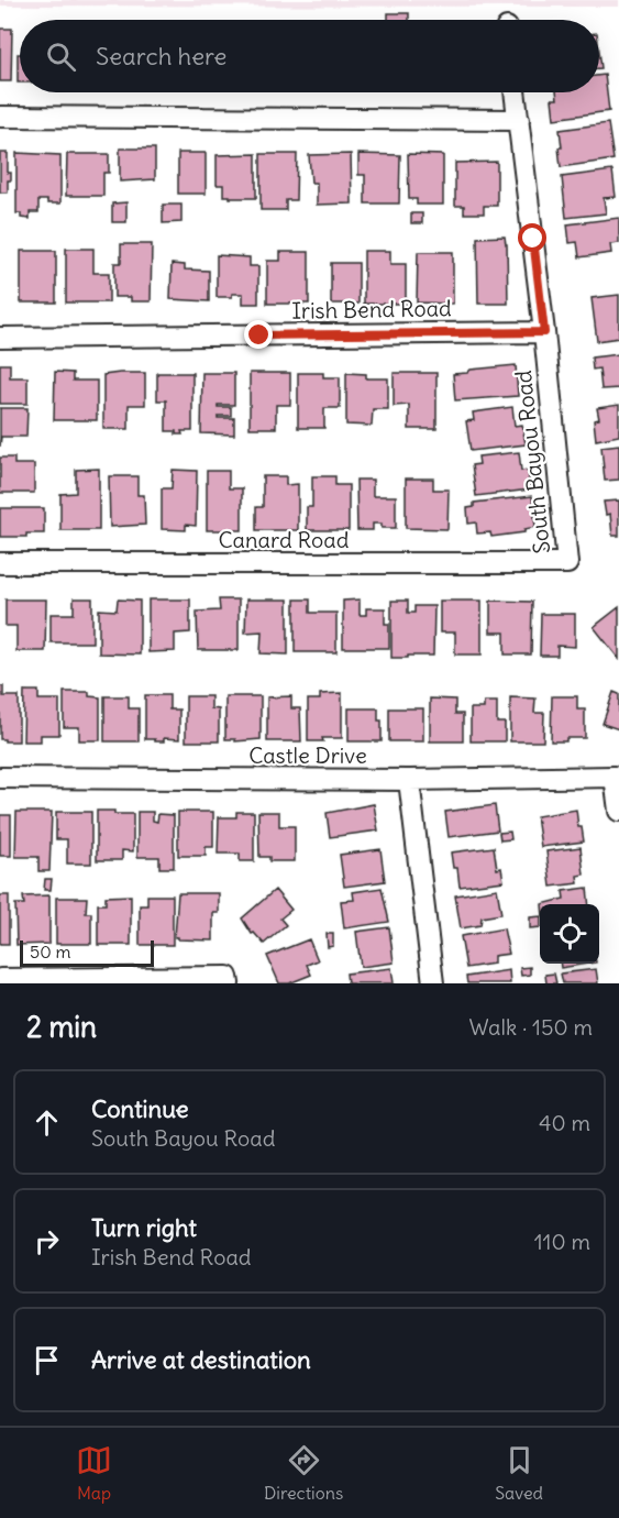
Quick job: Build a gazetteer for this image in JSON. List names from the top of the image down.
{
  "streets": {
    "street": [
      "Irish Bend Road",
      "South Bayou Road",
      "Canard Road",
      "Castle Drive"
    ]
  },
  "crossings": [
    ["Irish Bend Road", "South Bayou Road"],
    ["South Bayou Road", "Canard Road"]
  ],
  "scale_bar": "50 m",
  "page": {
    "search": "Search here",
    "scale": "50 m",
    "heading": ["2 min", "Walk · 150 m"],
    "list": [
      ["Continue", "South Bayou Road", "40 m"],
      ["Turn right", "Irish Bend Road", "110 m"],
      "Arrive at destination"
    ],
    "nav": ["Map", "Directions", "Saved"]
  }
}
